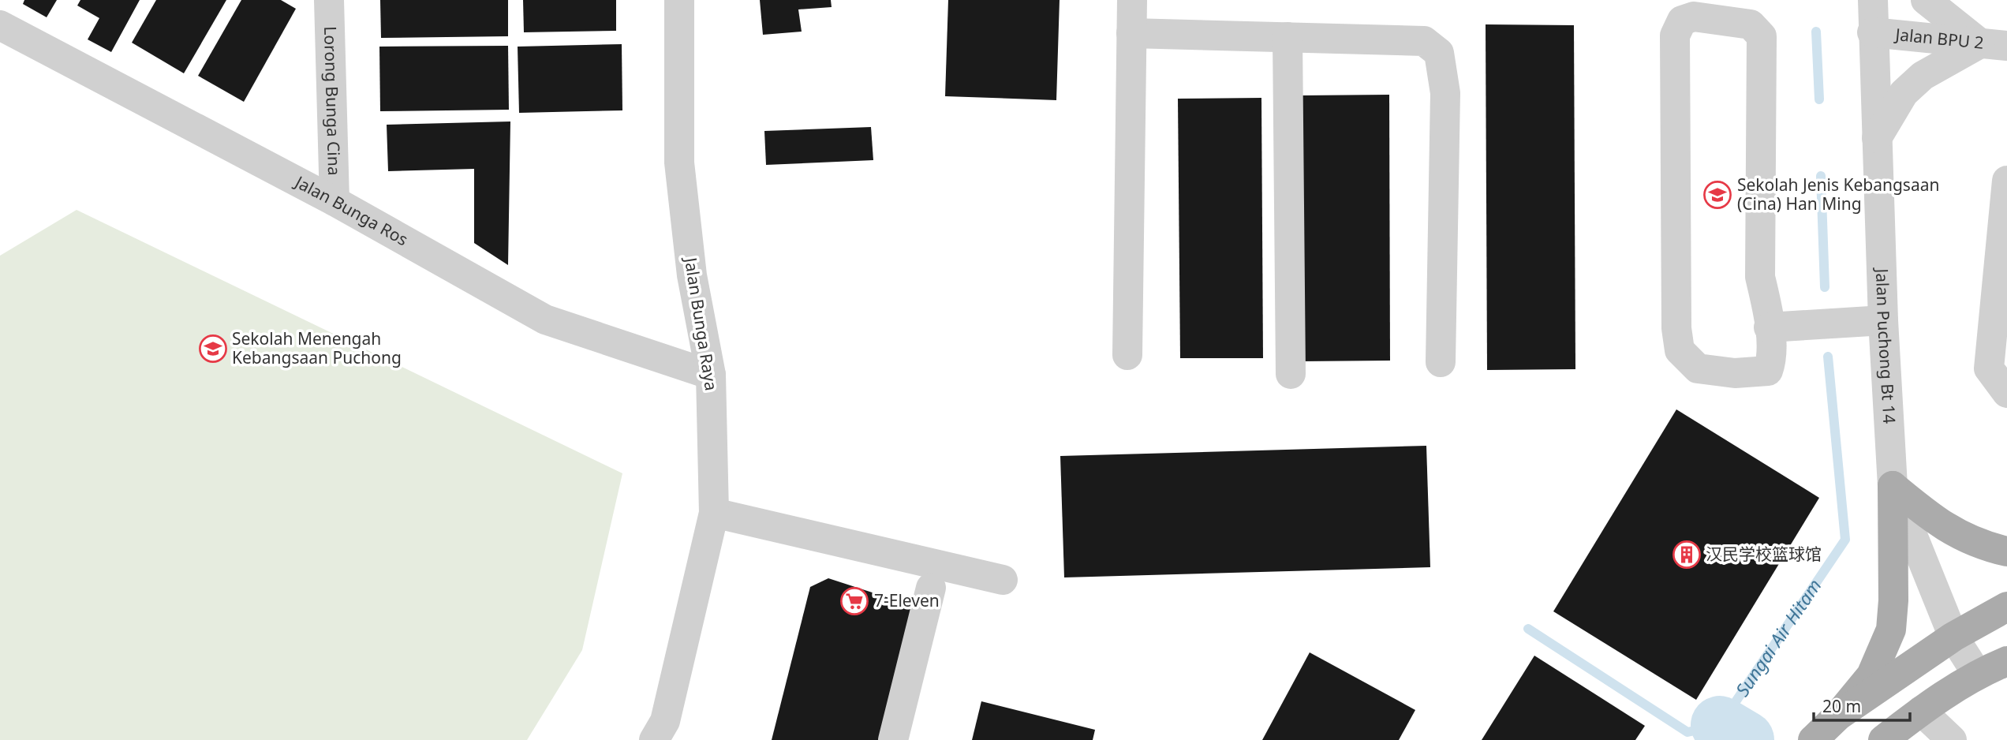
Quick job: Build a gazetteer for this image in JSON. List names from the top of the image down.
{
  "streets": {
    "street": [
      "Jalan BPU 2",
      "Lorong Bunga Cina",
      "Jalan Bunga Ros",
      "Jalan Bunga Raya",
      "Jalan Puchong Bt 14"
    ]
  },
  "crossings": [
    ["Jalan BPU 2", "Jalan Puchong Bt 14"],
    ["Lorong Bunga Cina", "Jalan Bunga Ros"],
    ["Jalan Bunga Ros", "Jalan Bunga Raya"]
  ],
  "water": ["Sungai Air Hitam"],
  "places": {
    "school or university": ["Sekolah Jenis Kebangsaan (Cina) Han Ming", "Sekolah Menengah Kebangsaan Puchong"],
    "building": ["汉民学校篮球馆"],
    "supermarket": ["7-Eleven"]
  },
  "scale_bar": "20 m"
}
